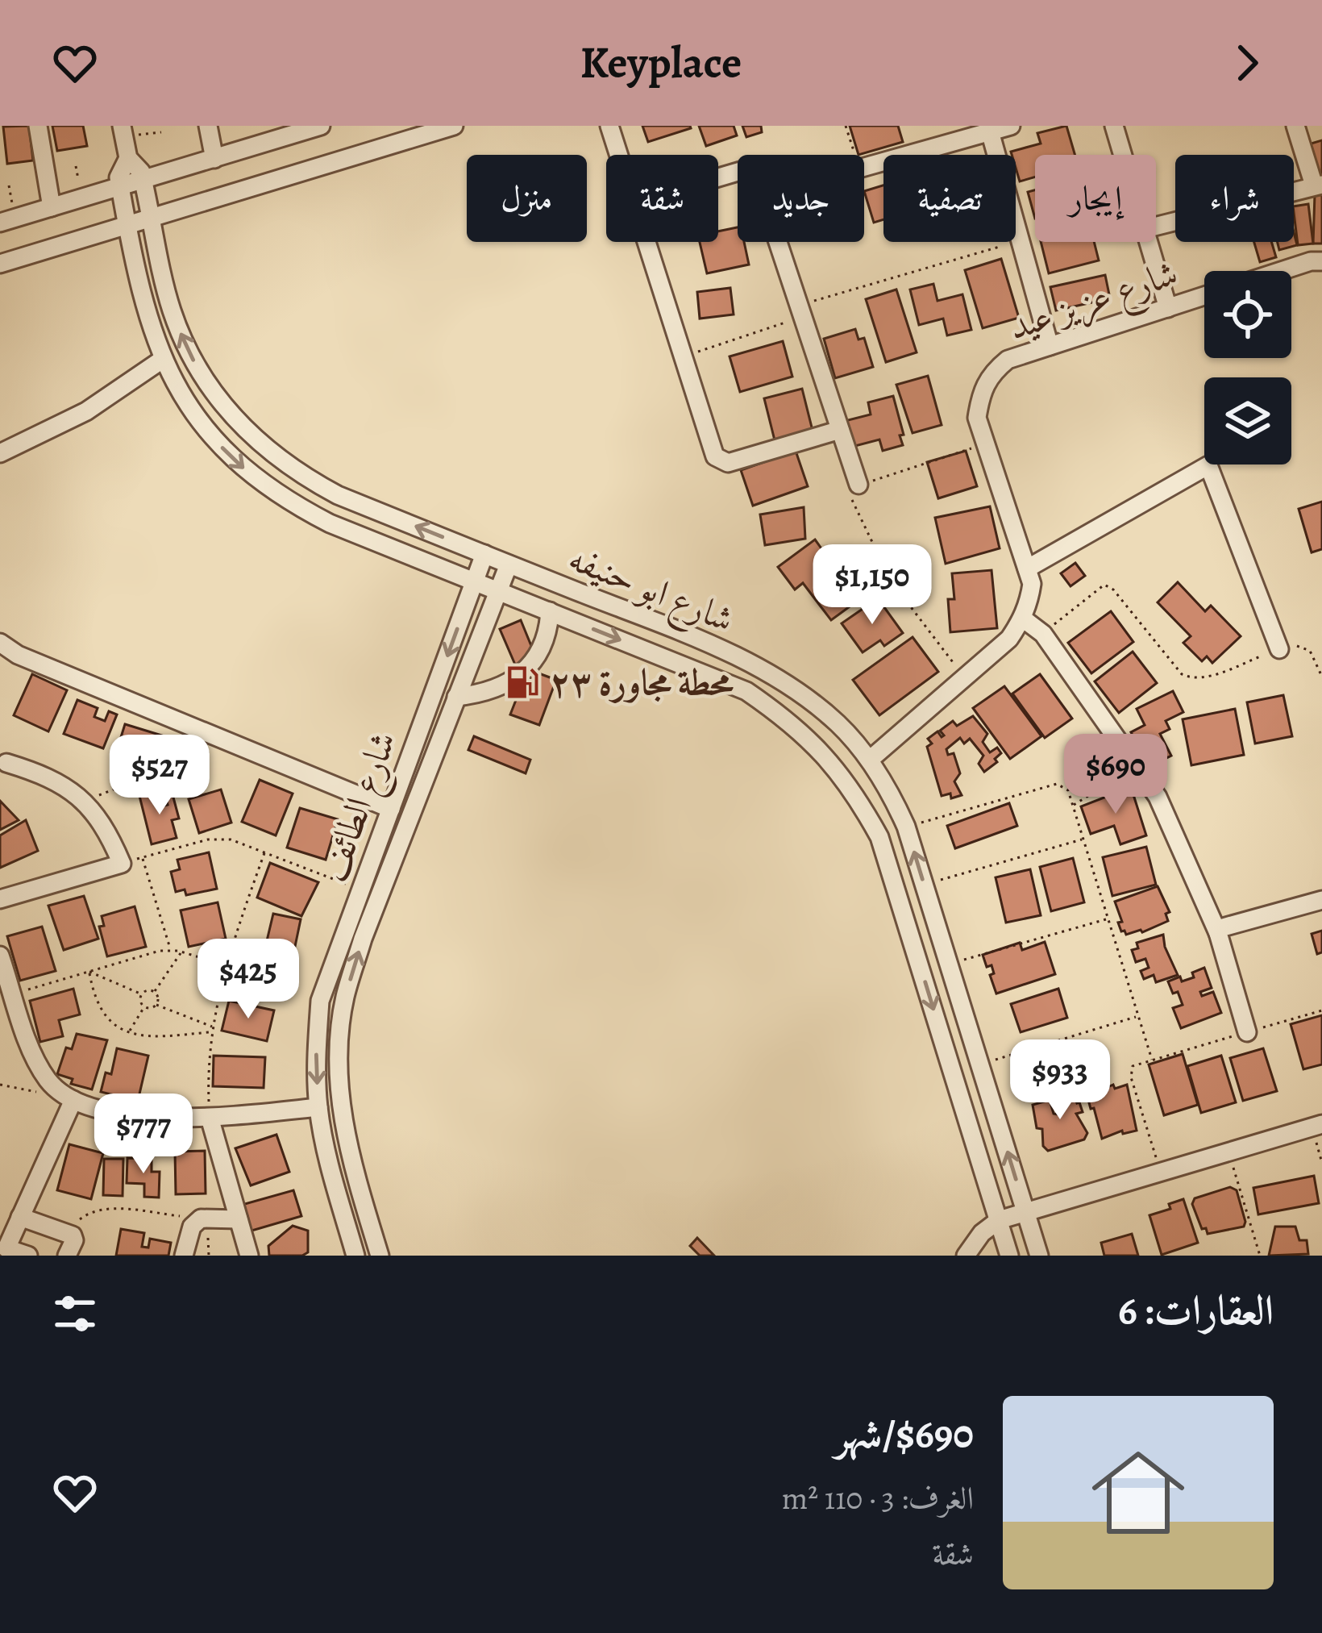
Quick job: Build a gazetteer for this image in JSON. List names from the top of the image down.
{
  "streets": {
    "street": ["شارع عزيز عيد", "شارع ابو حنيفه", "شارع الطائف"]
  },
  "crossings": [
    ["شارع ابو حنيفه", "شارع الطائف"]
  ],
  "places": {
    "fuel station": ["محطة مجاورة ٢٣"]
  },
  "page": {
    "header": "Keyplace",
    "chip": [
      "شراء",
      "إيجار",
      "تصفية",
      "جديد",
      "شقة",
      "منزل"
    ],
    "price": [
      "$1,150",
      "$690",
      "$527",
      "$425",
      "$933",
      "$777"
    ],
    "heading": "العقارات: 6",
    "list": [
      {
        "name": "$690/شهر",
        "note": "الغرف: 3 · 110 m² · شقة"
      }
    ]
  }
}
